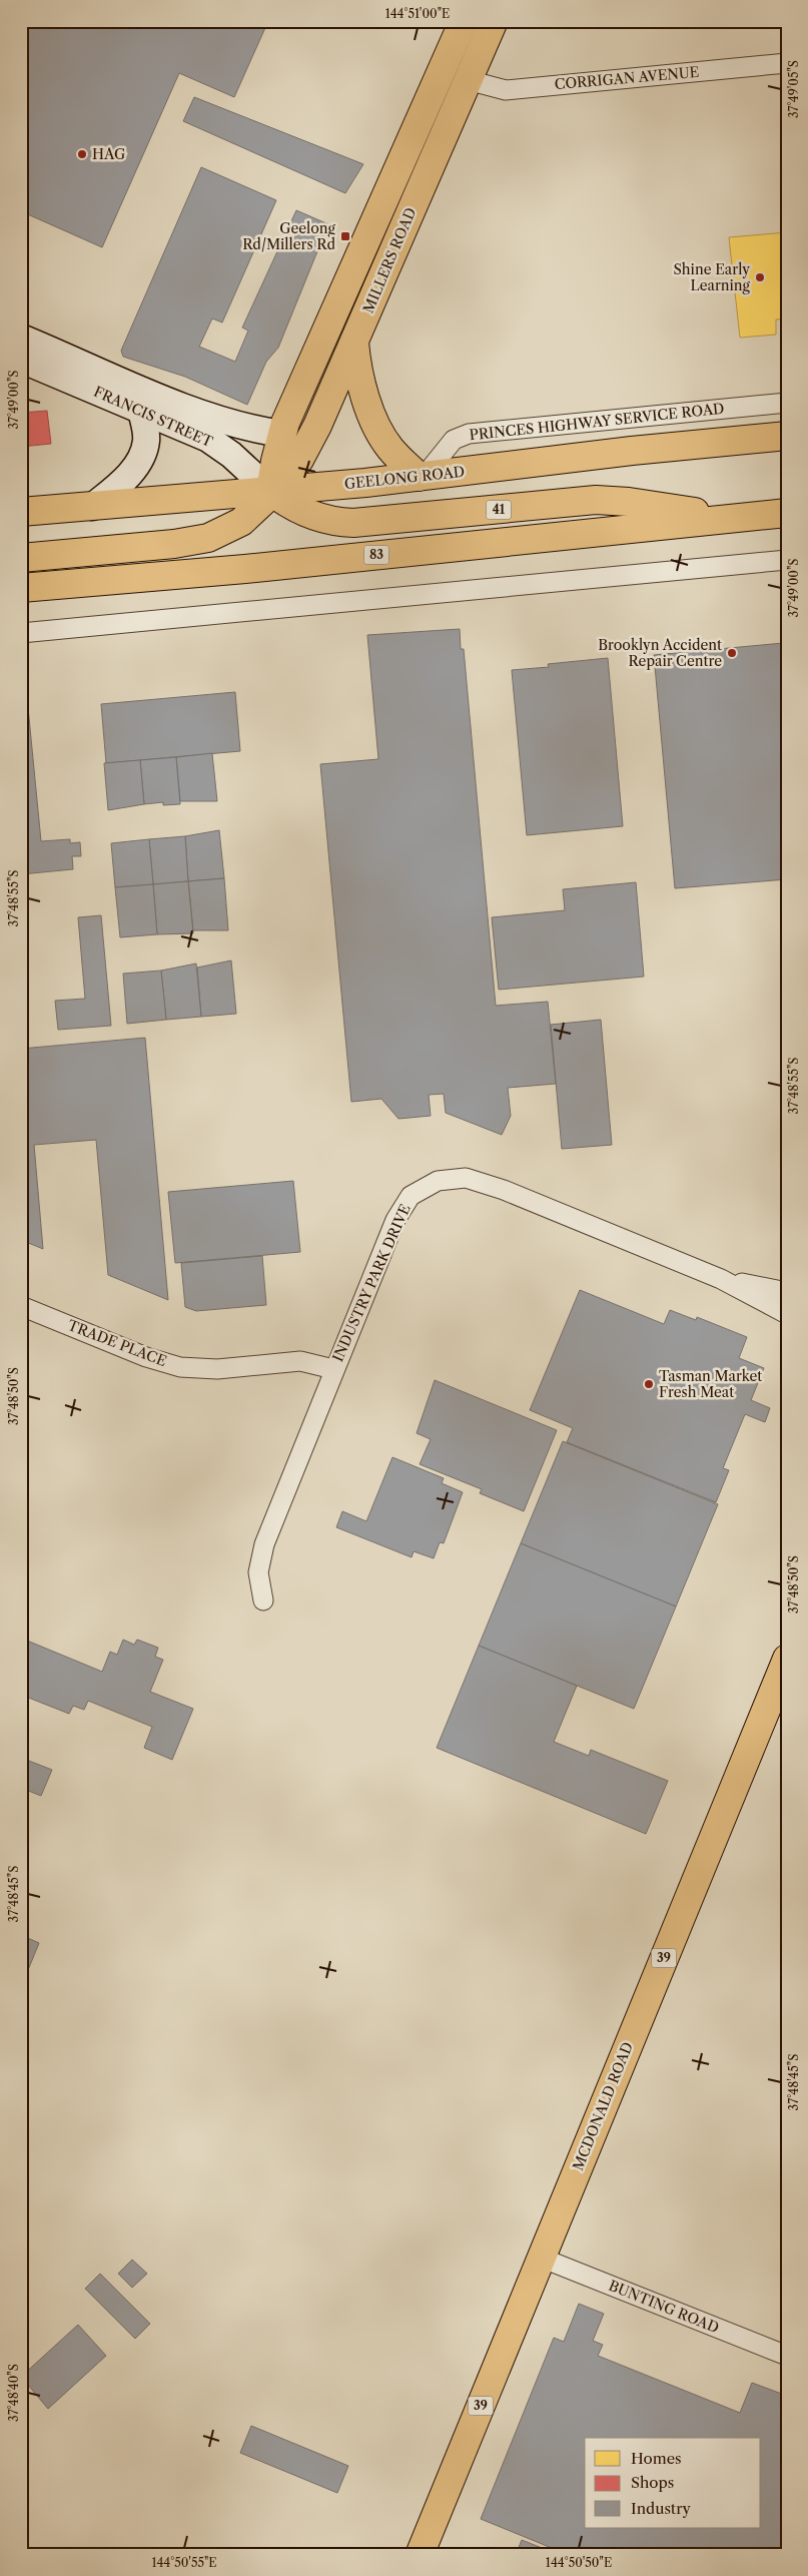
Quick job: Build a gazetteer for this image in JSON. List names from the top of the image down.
{
  "streets": {
    "main road": [
      "MILLERS ROAD",
      "FRANCIS STREET",
      "GEELONG ROAD",
      "41",
      "83",
      "39",
      "MCDONALD ROAD"
    ],
    "street": [
      "CORRIGAN AVENUE",
      "PRINCES HIGHWAY SERVICE ROAD",
      "INDUSTRY PARK DRIVE",
      "TRADE PLACE",
      "BUNTING ROAD"
    ]
  },
  "crossings": [
    ["CORRIGAN AVENUE", "MILLERS ROAD"],
    ["MILLERS ROAD", "FRANCIS STREET"],
    ["MILLERS ROAD", "GEELONG ROAD"],
    ["MILLERS ROAD", "41"],
    ["FRANCIS STREET", "GEELONG ROAD"],
    ["FRANCIS STREET", "41"],
    ["PRINCES HIGHWAY SERVICE ROAD", "GEELONG ROAD"],
    ["GEELONG ROAD", "41"],
    ["41", "83"],
    ["INDUSTRY PARK DRIVE", "TRADE PLACE"],
    ["MCDONALD ROAD", "BUNTING ROAD"]
  ],
  "places": {
    "other": [
      "HAG",
      "Shine Early Learning",
      "Brooklyn Accident Repair Centre",
      "Tasman Market Fresh Meat"
    ],
    "transit": ["Geelong Rd/Millers Rd"]
  },
  "legend": ["Homes", "Shops", "Industry"],
  "coordinates": [
    "144°51'00\"E",
    "37°49'05\"S",
    "37°49'00\"S",
    "37°48'55\"S",
    "37°48'50\"S",
    "37°48'45\"S",
    "37°48'40\"S",
    "144°50'55\"E",
    "144°50'50\"E"
  ]
}
